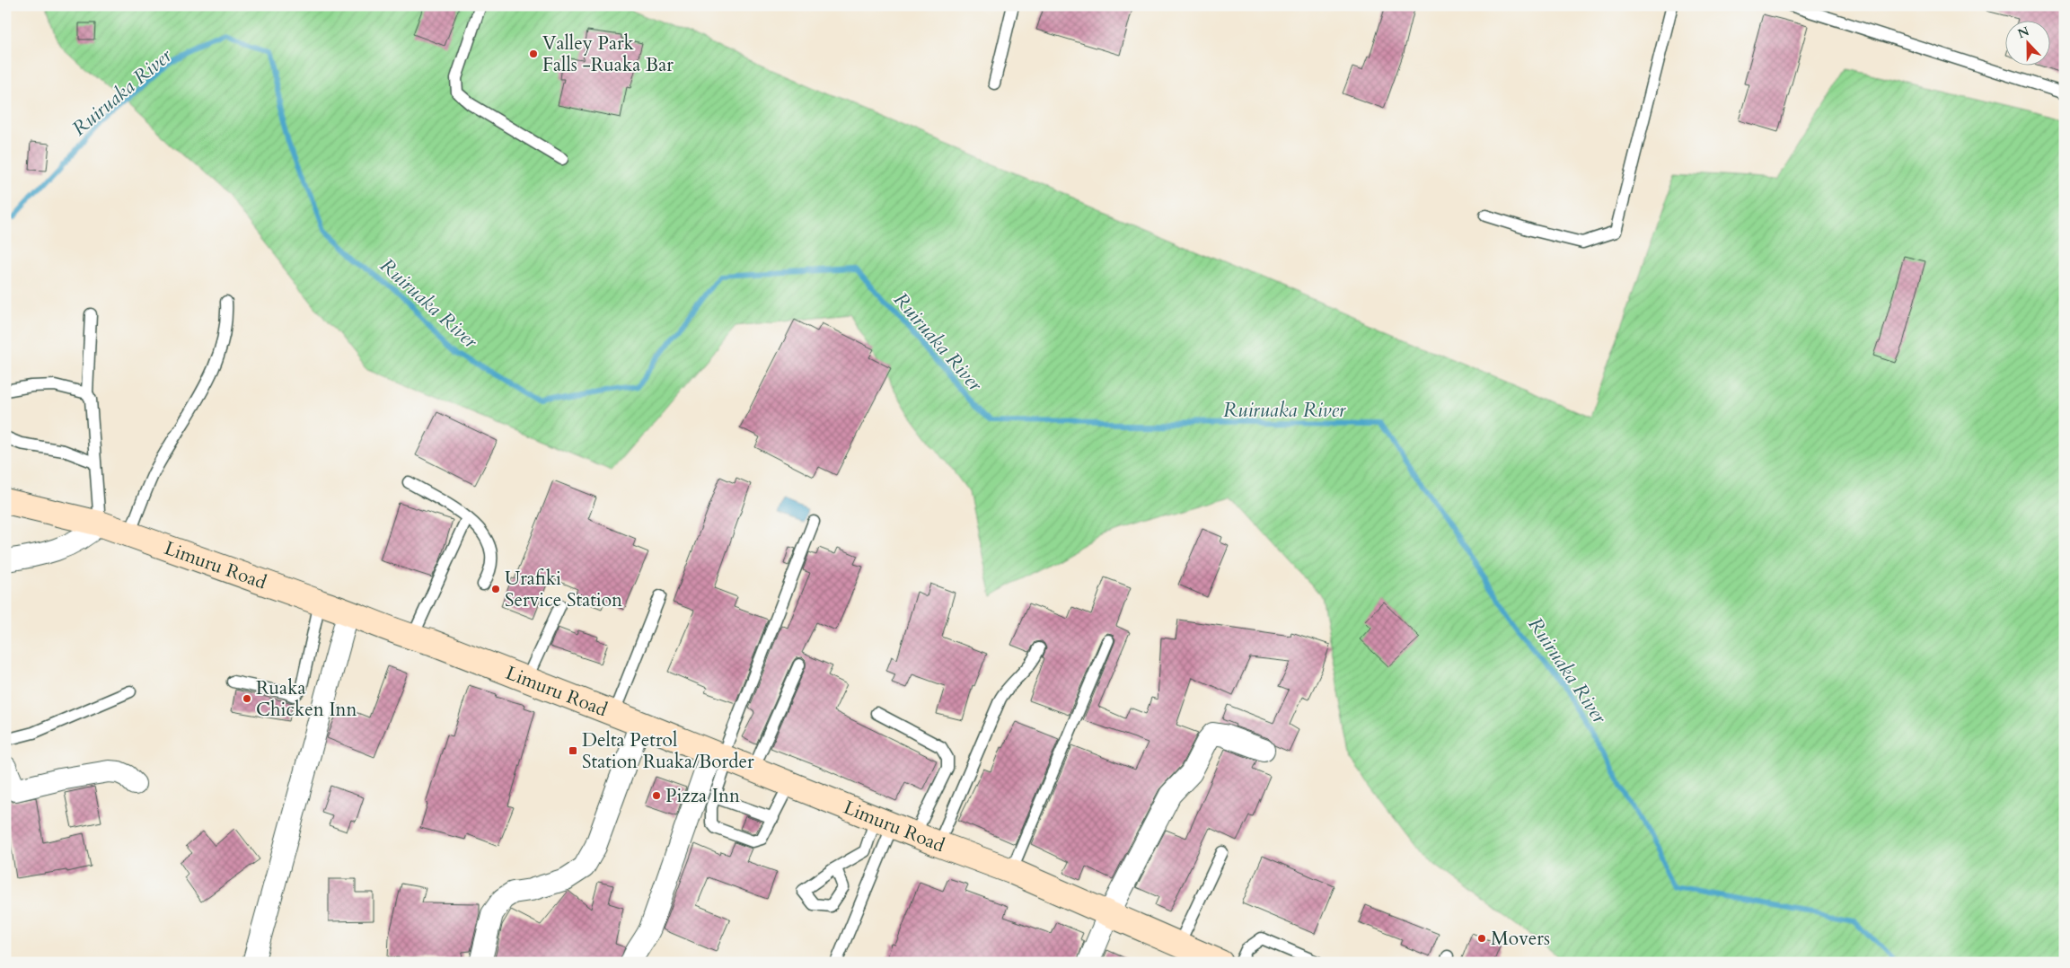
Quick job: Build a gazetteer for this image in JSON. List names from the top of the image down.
{
  "streets": {
    "main road": ["Limuru Road"]
  },
  "water": ["Ruiruaka River"],
  "places": {
    "other": [
      "Valley Park Falls -Ruaka Bar",
      "Urafiki Service Station",
      "Ruaka Chicken Inn",
      "Pizza Inn",
      "Movers"
    ],
    "transit": ["Delta Petrol Station Ruaka/Border"]
  },
  "north": "top"
}
